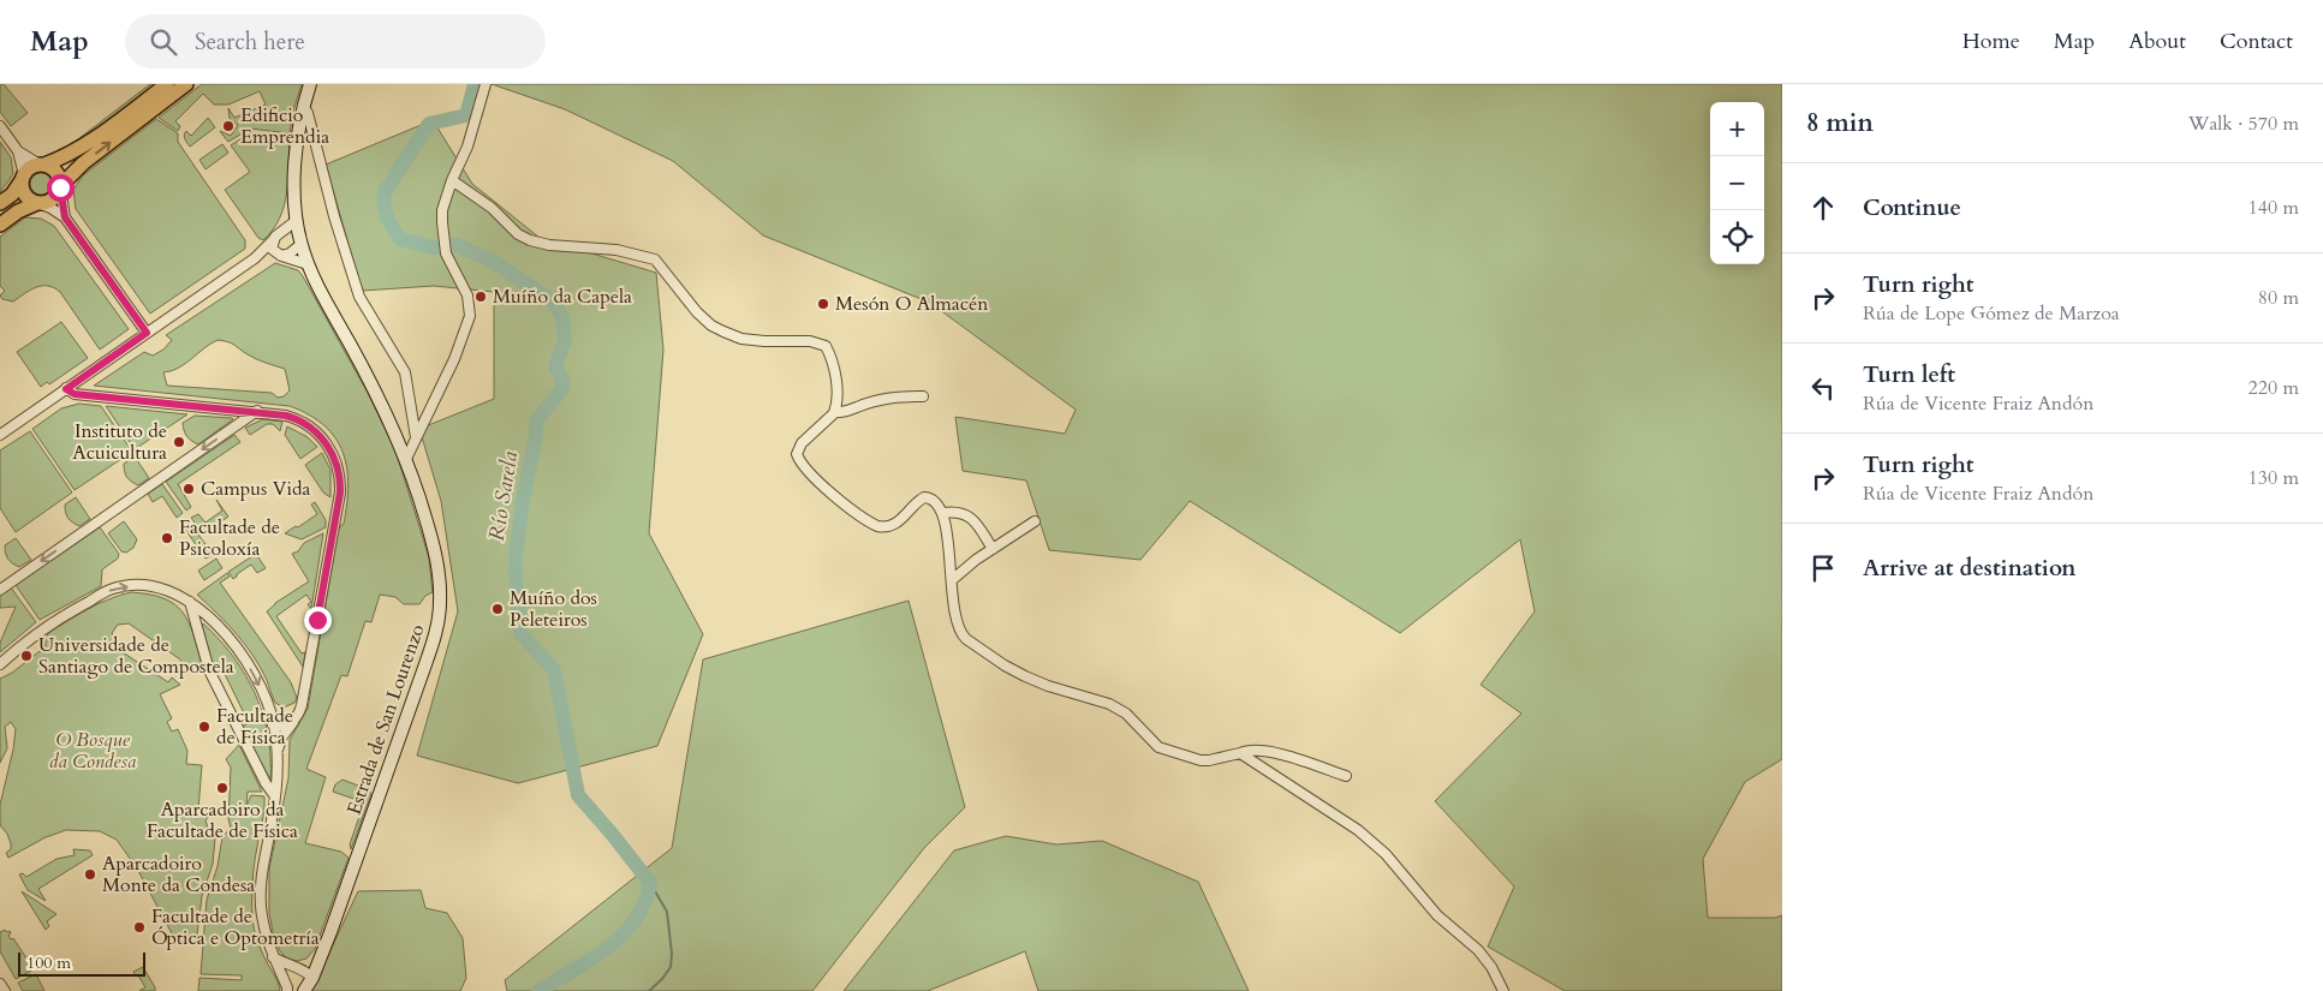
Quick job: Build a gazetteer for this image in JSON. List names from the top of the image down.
{
  "streets": {
    "street": ["Estrada de San Lourenzo"]
  },
  "water": ["Río Sarela"],
  "parks": ["O Bosque da Condesa"],
  "places": [
    "Edificio Emprendia",
    "Muíño da Capela",
    "Mesón O Almacén",
    "Instituto de Acuicultura",
    "Campus Vida",
    "Facultade de Psicoloxía",
    "Muíño dos Peleteiros",
    "Universidade de Santiago de Compostela",
    "Facultade de Física",
    "Aparcadoiro da Facultade de Física",
    "Aparcadoiro Monte da Condesa",
    "Facultade de Óptica e Optometría"
  ],
  "scale_bar": "100 m",
  "page": {
    "header": "Map",
    "search": "Search here",
    "nav": [
      "Home",
      "Map",
      "About",
      "Contact"
    ],
    "heading": ["8 min", "Walk · 570 m"],
    "map_buttons": ["+", "−"],
    "list": [
      ["Continue", "140 m"],
      ["Turn right", "Rúa de Lope Gómez de Marzoa", "80 m"],
      ["Turn left", "Rúa de Vicente Fraiz Andón", "220 m"],
      ["Turn right", "Rúa de Vicente Fraiz Andón", "130 m"],
      "Arrive at destination"
    ],
    "scale": "100 m"
  }
}
